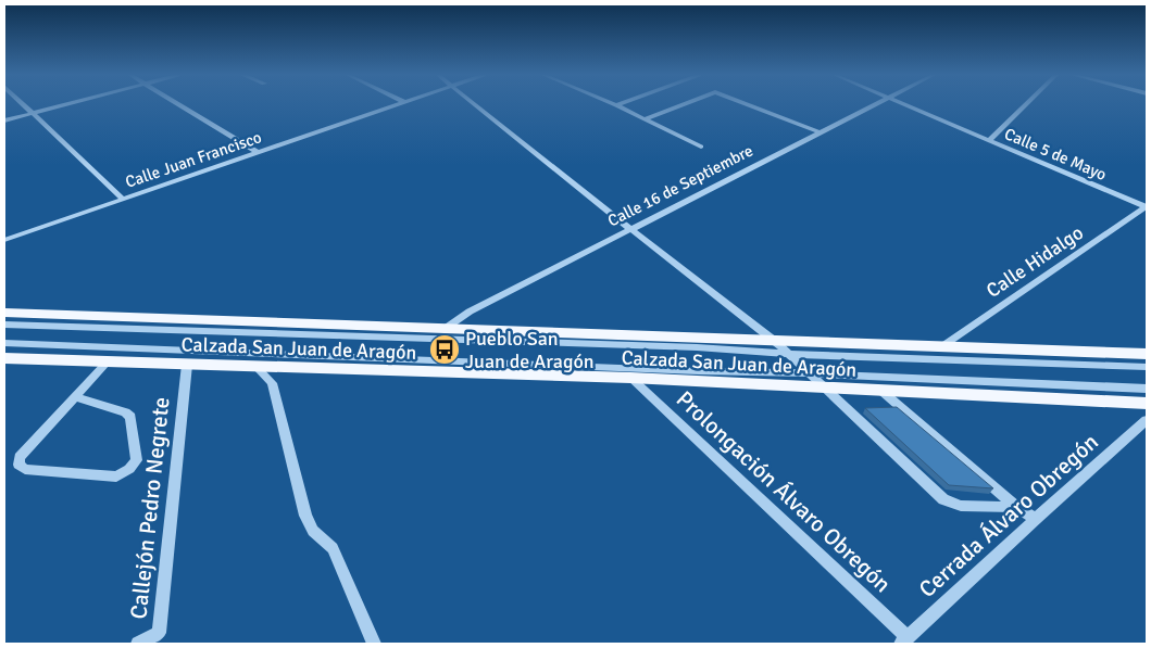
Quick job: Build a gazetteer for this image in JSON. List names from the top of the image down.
{
  "streets": {
    "main road": ["Calzada San Juan de Aragón"],
    "street": [
      "Calle 5 de Mayo",
      "Calle Juan Francisco",
      "Calle 16 de Septiembre",
      "Calle Hidalgo",
      "Prolongación Álvaro Obregón",
      "Callejón Pedro Negrete",
      "Cerrada Álvaro Obregón"
    ]
  },
  "crossings": [
    ["Calle 5 de Mayo", "Calle Hidalgo"],
    ["Calle 16 de Septiembre", "Calzada San Juan de Aragón"],
    ["Calle Hidalgo", "Calzada San Juan de Aragón"],
    ["Calzada San Juan de Aragón", "Prolongación Álvaro Obregón"],
    ["Calzada San Juan de Aragón", "Callejón Pedro Negrete"],
    ["Prolongación Álvaro Obregón", "Cerrada Álvaro Obregón"]
  ],
  "places": {
    "bus stop": ["Pueblo San Juan de Aragón"]
  }
}
